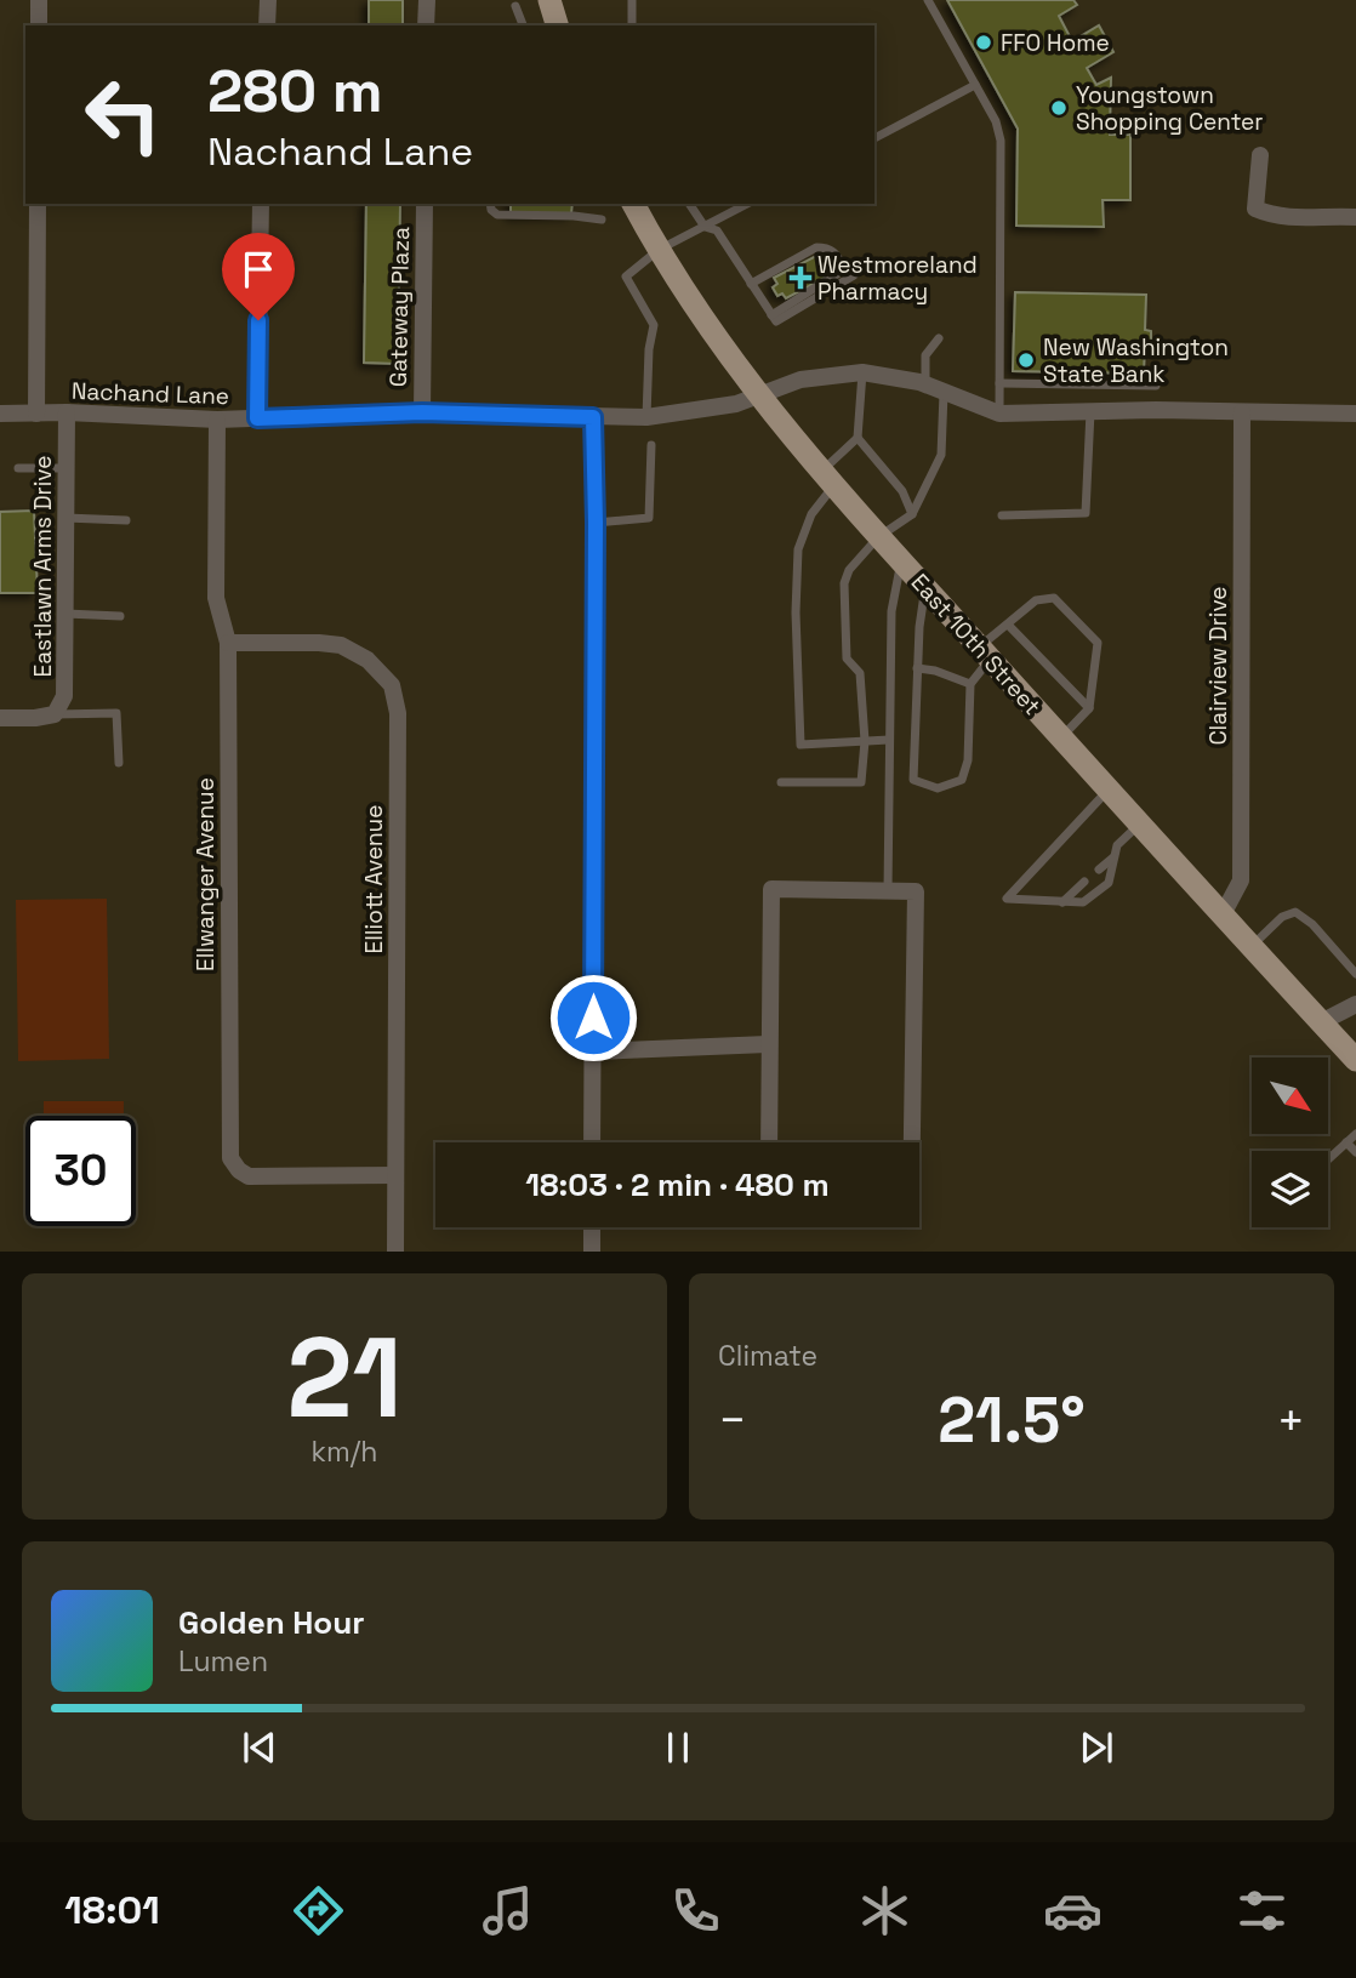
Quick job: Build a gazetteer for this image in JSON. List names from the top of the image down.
{
  "streets": {
    "main road": ["East 10th Street"],
    "street": [
      "Gateway Plaza",
      "Nachand Lane",
      "Eastlawn Arms Drive",
      "Clairview Drive",
      "Ellwanger Avenue",
      "Elliott Avenue"
    ]
  },
  "crossings": [
    ["Gateway Plaza", "Nachand Lane"],
    ["Nachand Lane", "Eastlawn Arms Drive"],
    ["Nachand Lane", "East 10th Street"],
    ["Nachand Lane", "Clairview Drive"],
    ["Nachand Lane", "Ellwanger Avenue"],
    ["East 10th Street", "Clairview Drive"],
    ["Ellwanger Avenue", "Elliott Avenue"]
  ],
  "places": {
    "other": ["FFO Home", "Youngstown Shopping Center", "New Washington State Bank"],
    "health": ["Westmoreland Pharmacy"]
  },
  "north": "bottom right",
  "page": {
    "turn": ["280 m", "Nachand Lane"],
    "limit": "30",
    "trip": "18:03 · 2 min · 480 m",
    "tile": [
      ["21", "km/h"],
      "Climate"
    ],
    "heat": ["−", "21.5°", "+"],
    "song": ["Golden Hour", "Lumen"],
    "tabs": "18:01"
  }
}
